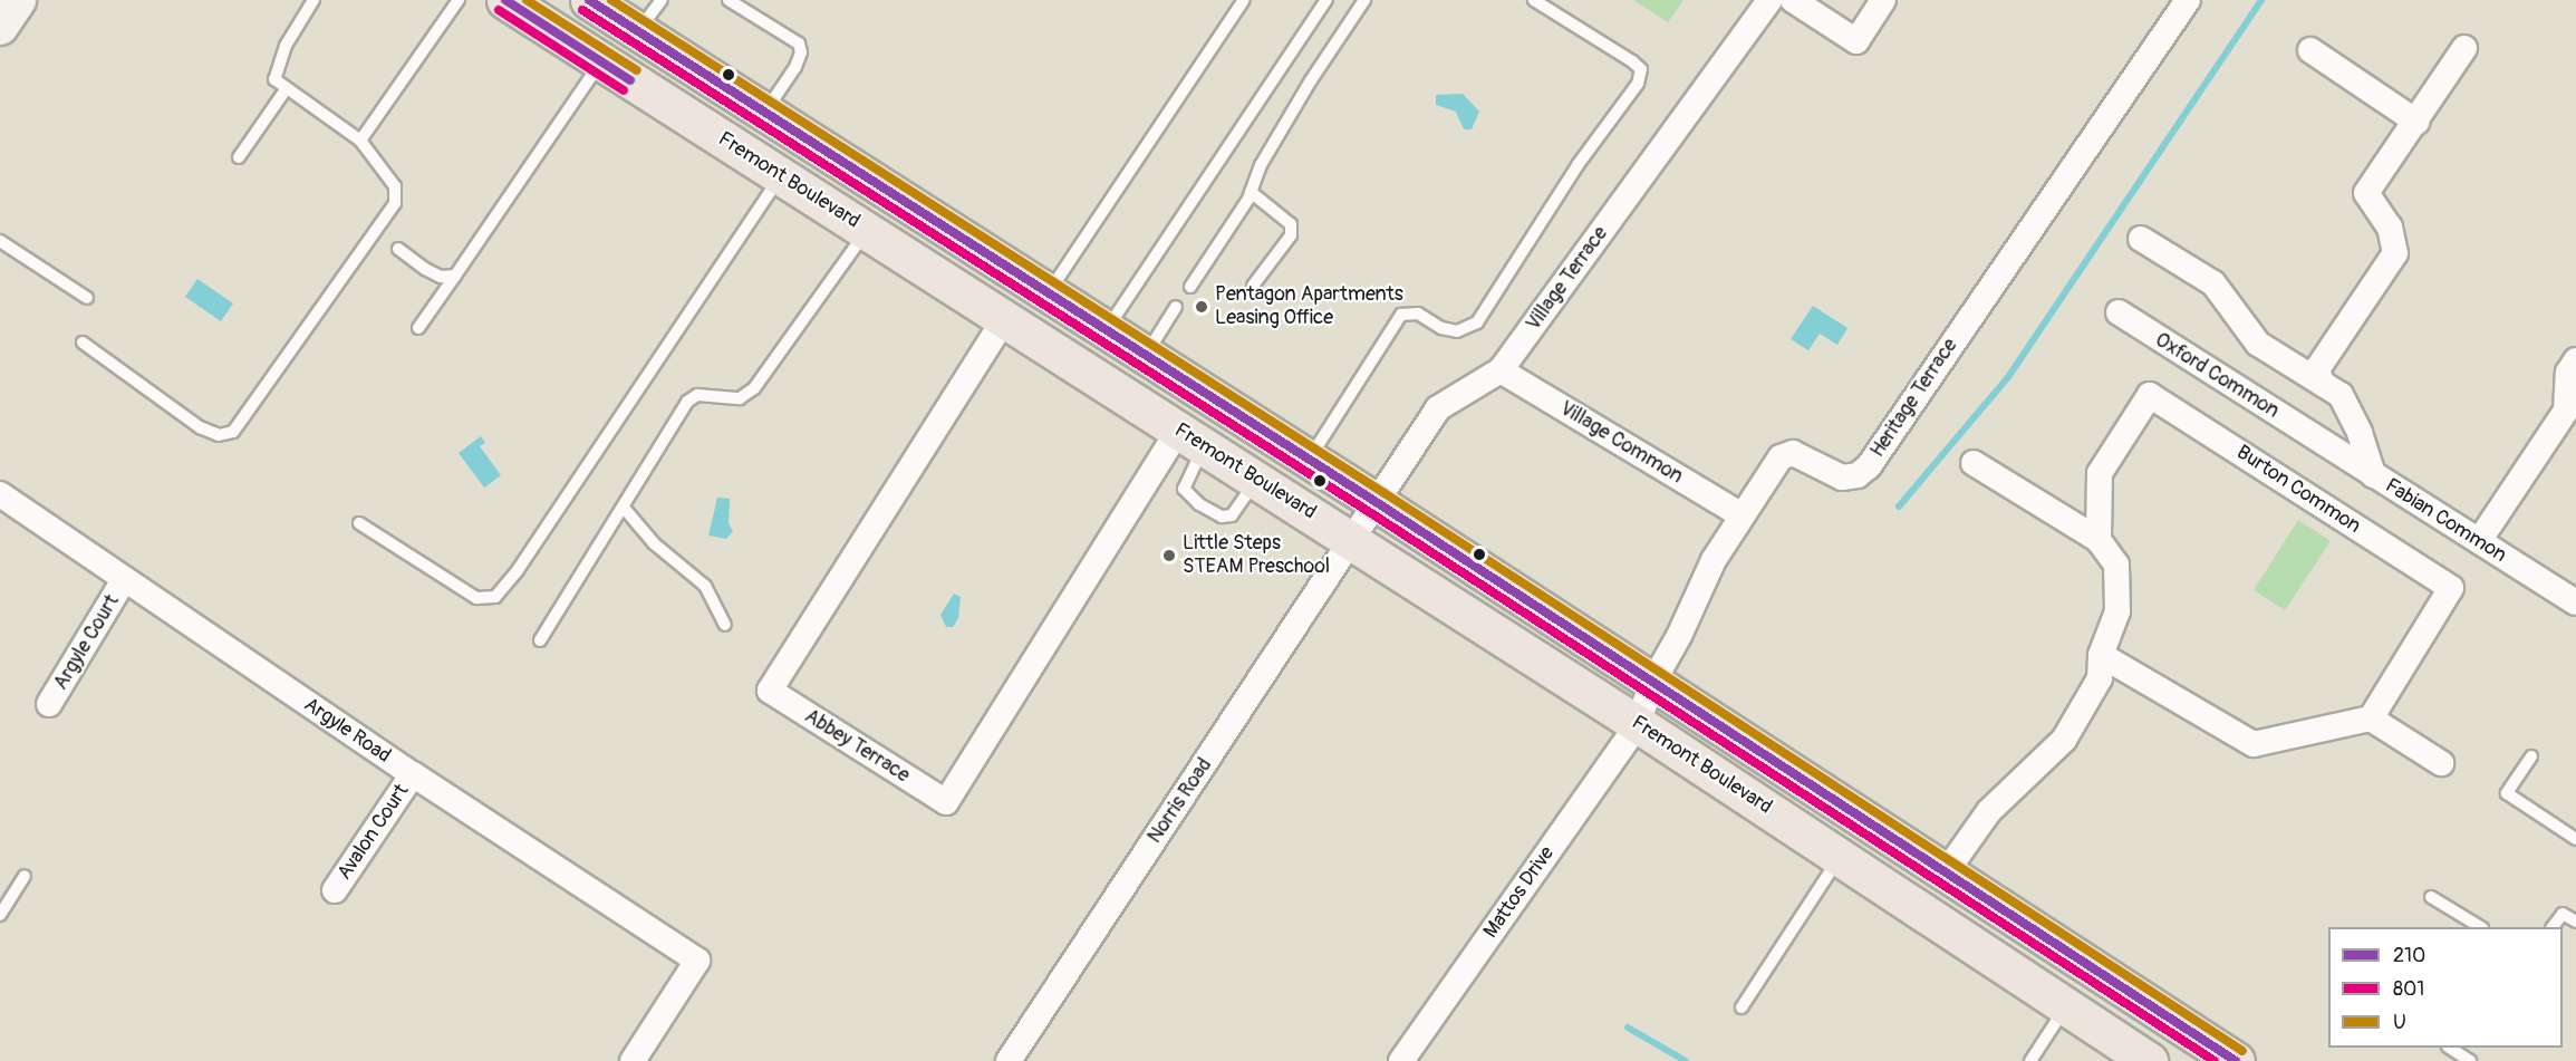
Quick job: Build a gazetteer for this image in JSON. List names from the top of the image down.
{
  "streets": {
    "main road": ["Fremont Boulevard"],
    "street": [
      "Village Terrace",
      "Oxford Common",
      "Heritage Terrace",
      "Village Common",
      "Burton Common",
      "Fabian Common",
      "Argyle Court",
      "Argyle Road",
      "Abbey Terrace",
      "Norris Road",
      "Avalon Court",
      "Mattos Drive"
    ]
  },
  "crossings": [
    ["Fremont Boulevard", "Village Terrace"],
    ["Fremont Boulevard", "Heritage Terrace"],
    ["Fremont Boulevard", "Abbey Terrace"],
    ["Fremont Boulevard", "Norris Road"],
    ["Fremont Boulevard", "Mattos Drive"],
    ["Village Terrace", "Village Common"],
    ["Village Terrace", "Norris Road"],
    ["Oxford Common", "Fabian Common"],
    ["Heritage Terrace", "Village Common"],
    ["Heritage Terrace", "Mattos Drive"],
    ["Argyle Court", "Argyle Road"],
    ["Argyle Road", "Avalon Court"]
  ],
  "places": ["Pentagon Apartments Leasing Office", "Little Steps STEAM Preschool"],
  "lines": ["transit line 210", "transit line U", "transit line 801"],
  "legend": ["210", "801", "U"]
}
